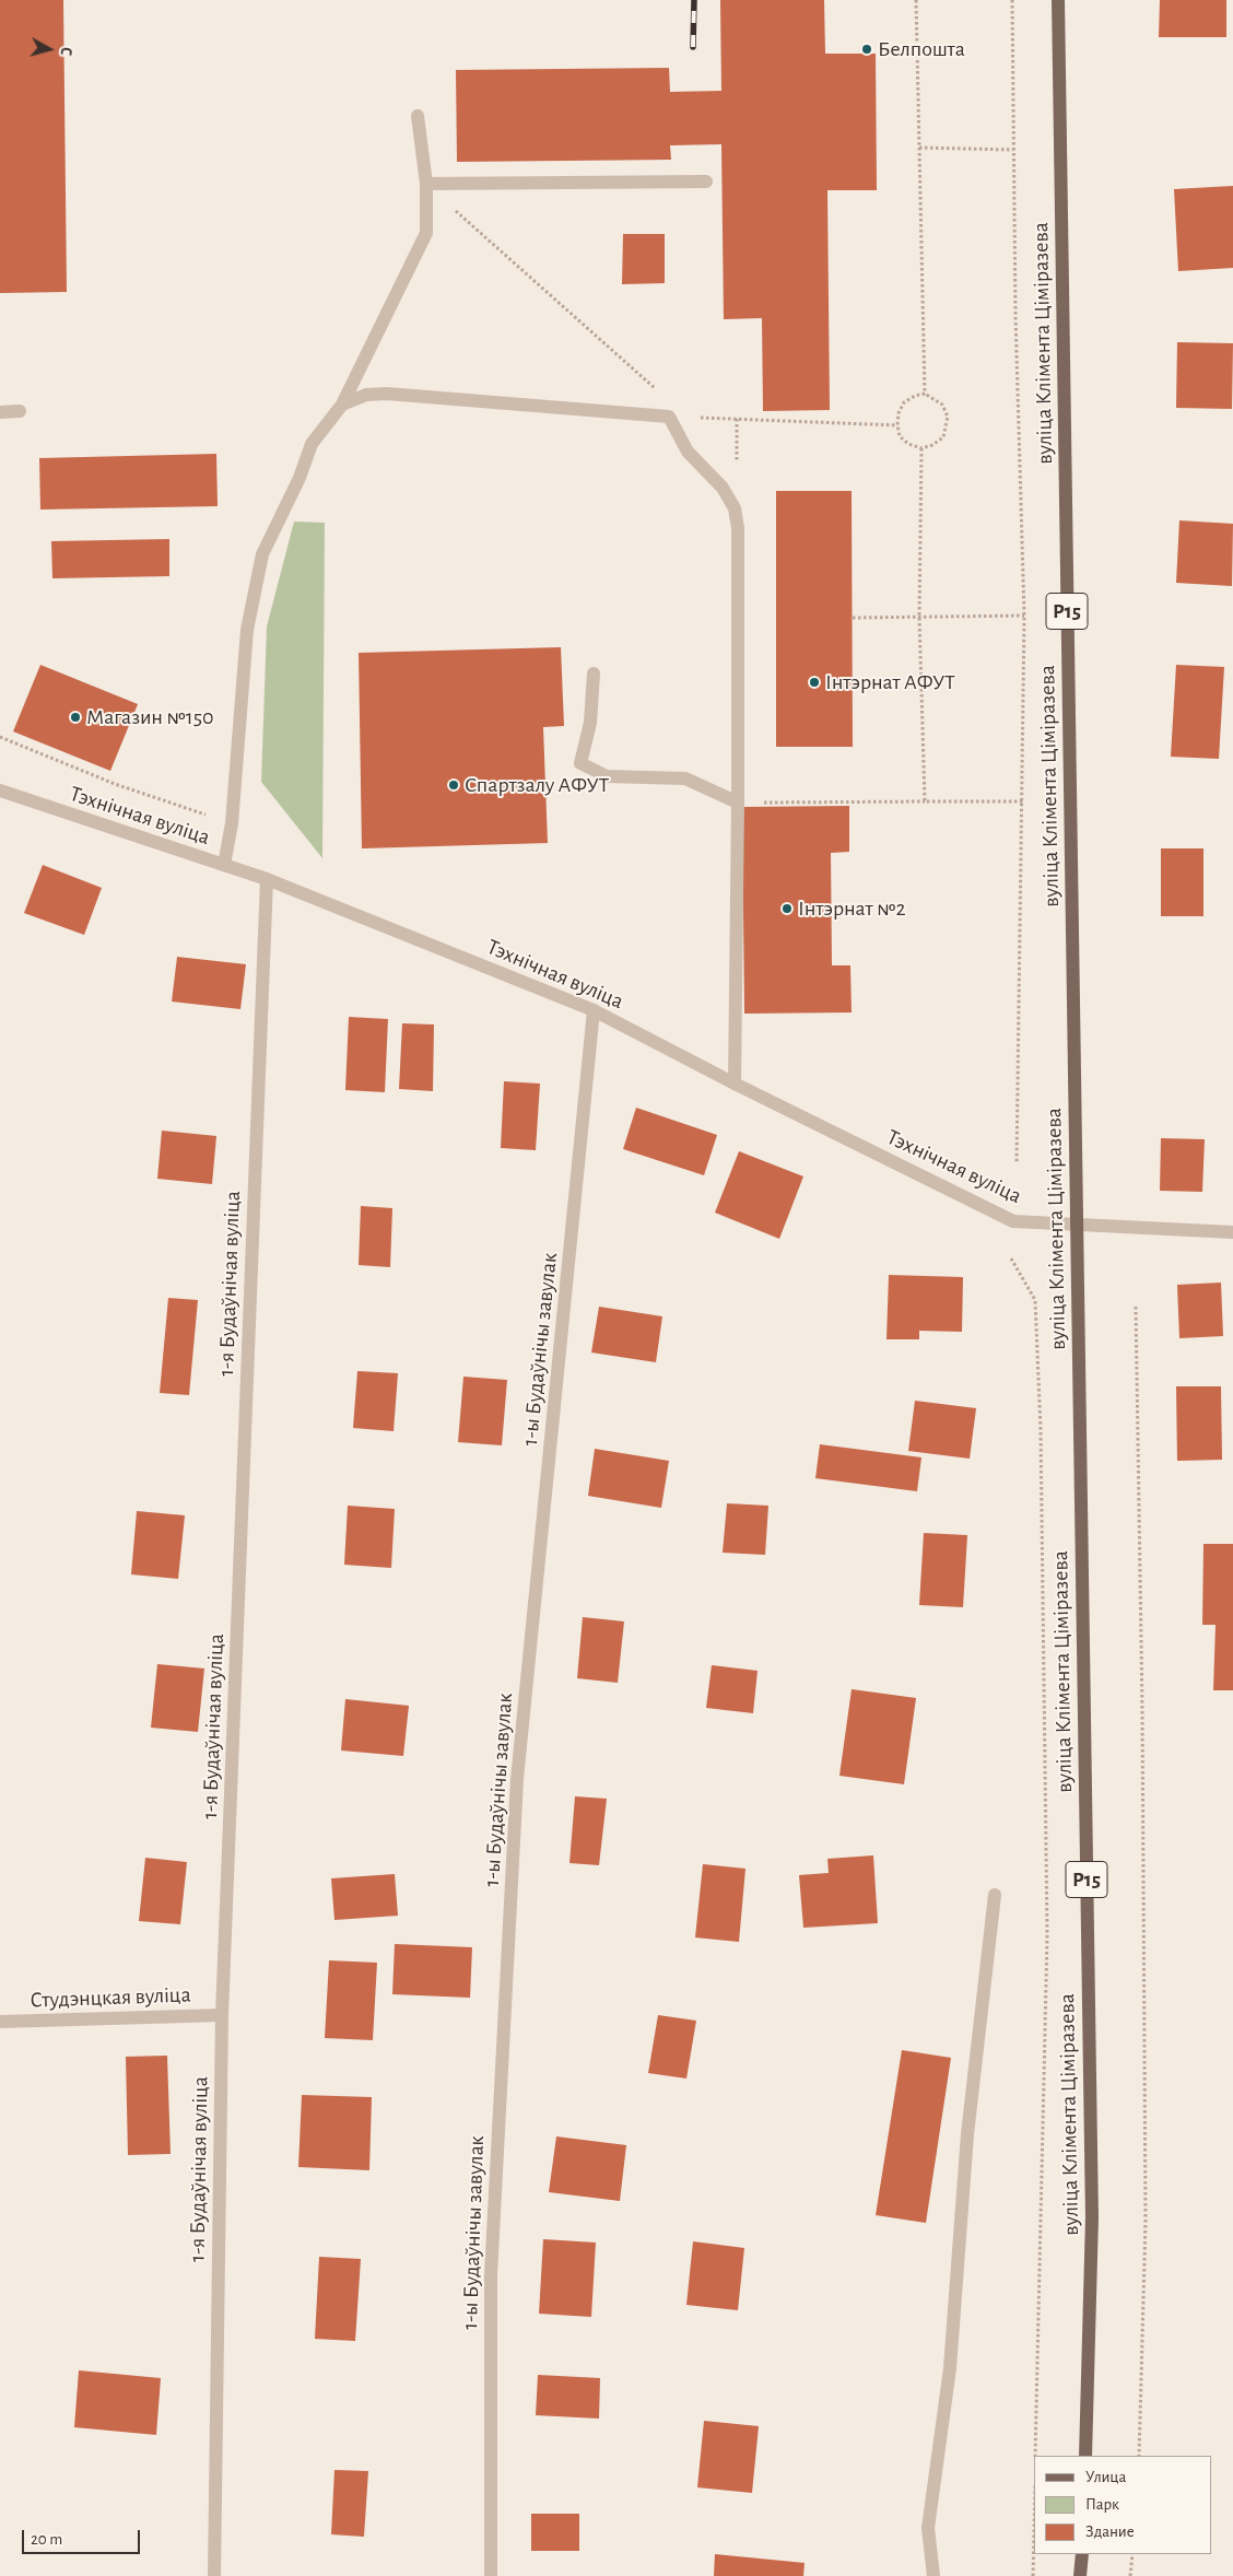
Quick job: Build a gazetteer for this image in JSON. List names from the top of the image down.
{
  "streets": {
    "main road": ["вуліца Клімента Ціміразева", "Р15"],
    "street": [
      "Тэхнічная вуліца",
      "1-я Будаўнічая вуліца",
      "1-ы Будаўнічы завулак",
      "Студэнцкая вуліца"
    ]
  },
  "crossings": [
    ["вуліца Клімента Ціміразева", "Тэхнічная вуліца"],
    ["Тэхнічная вуліца", "1-я Будаўнічая вуліца"],
    ["Тэхнічная вуліца", "1-ы Будаўнічы завулак"],
    ["1-я Будаўнічая вуліца", "Студэнцкая вуліца"]
  ],
  "places": [
    "Белпошта",
    "Інтэрнат АФУТ",
    "Магазин №150",
    "Спартзалу АФУТ",
    "Інтэрнат №2"
  ],
  "legend": ["Улица", "Парк", "Здание"],
  "scale_bar": "20 m",
  "north": "right"
}
